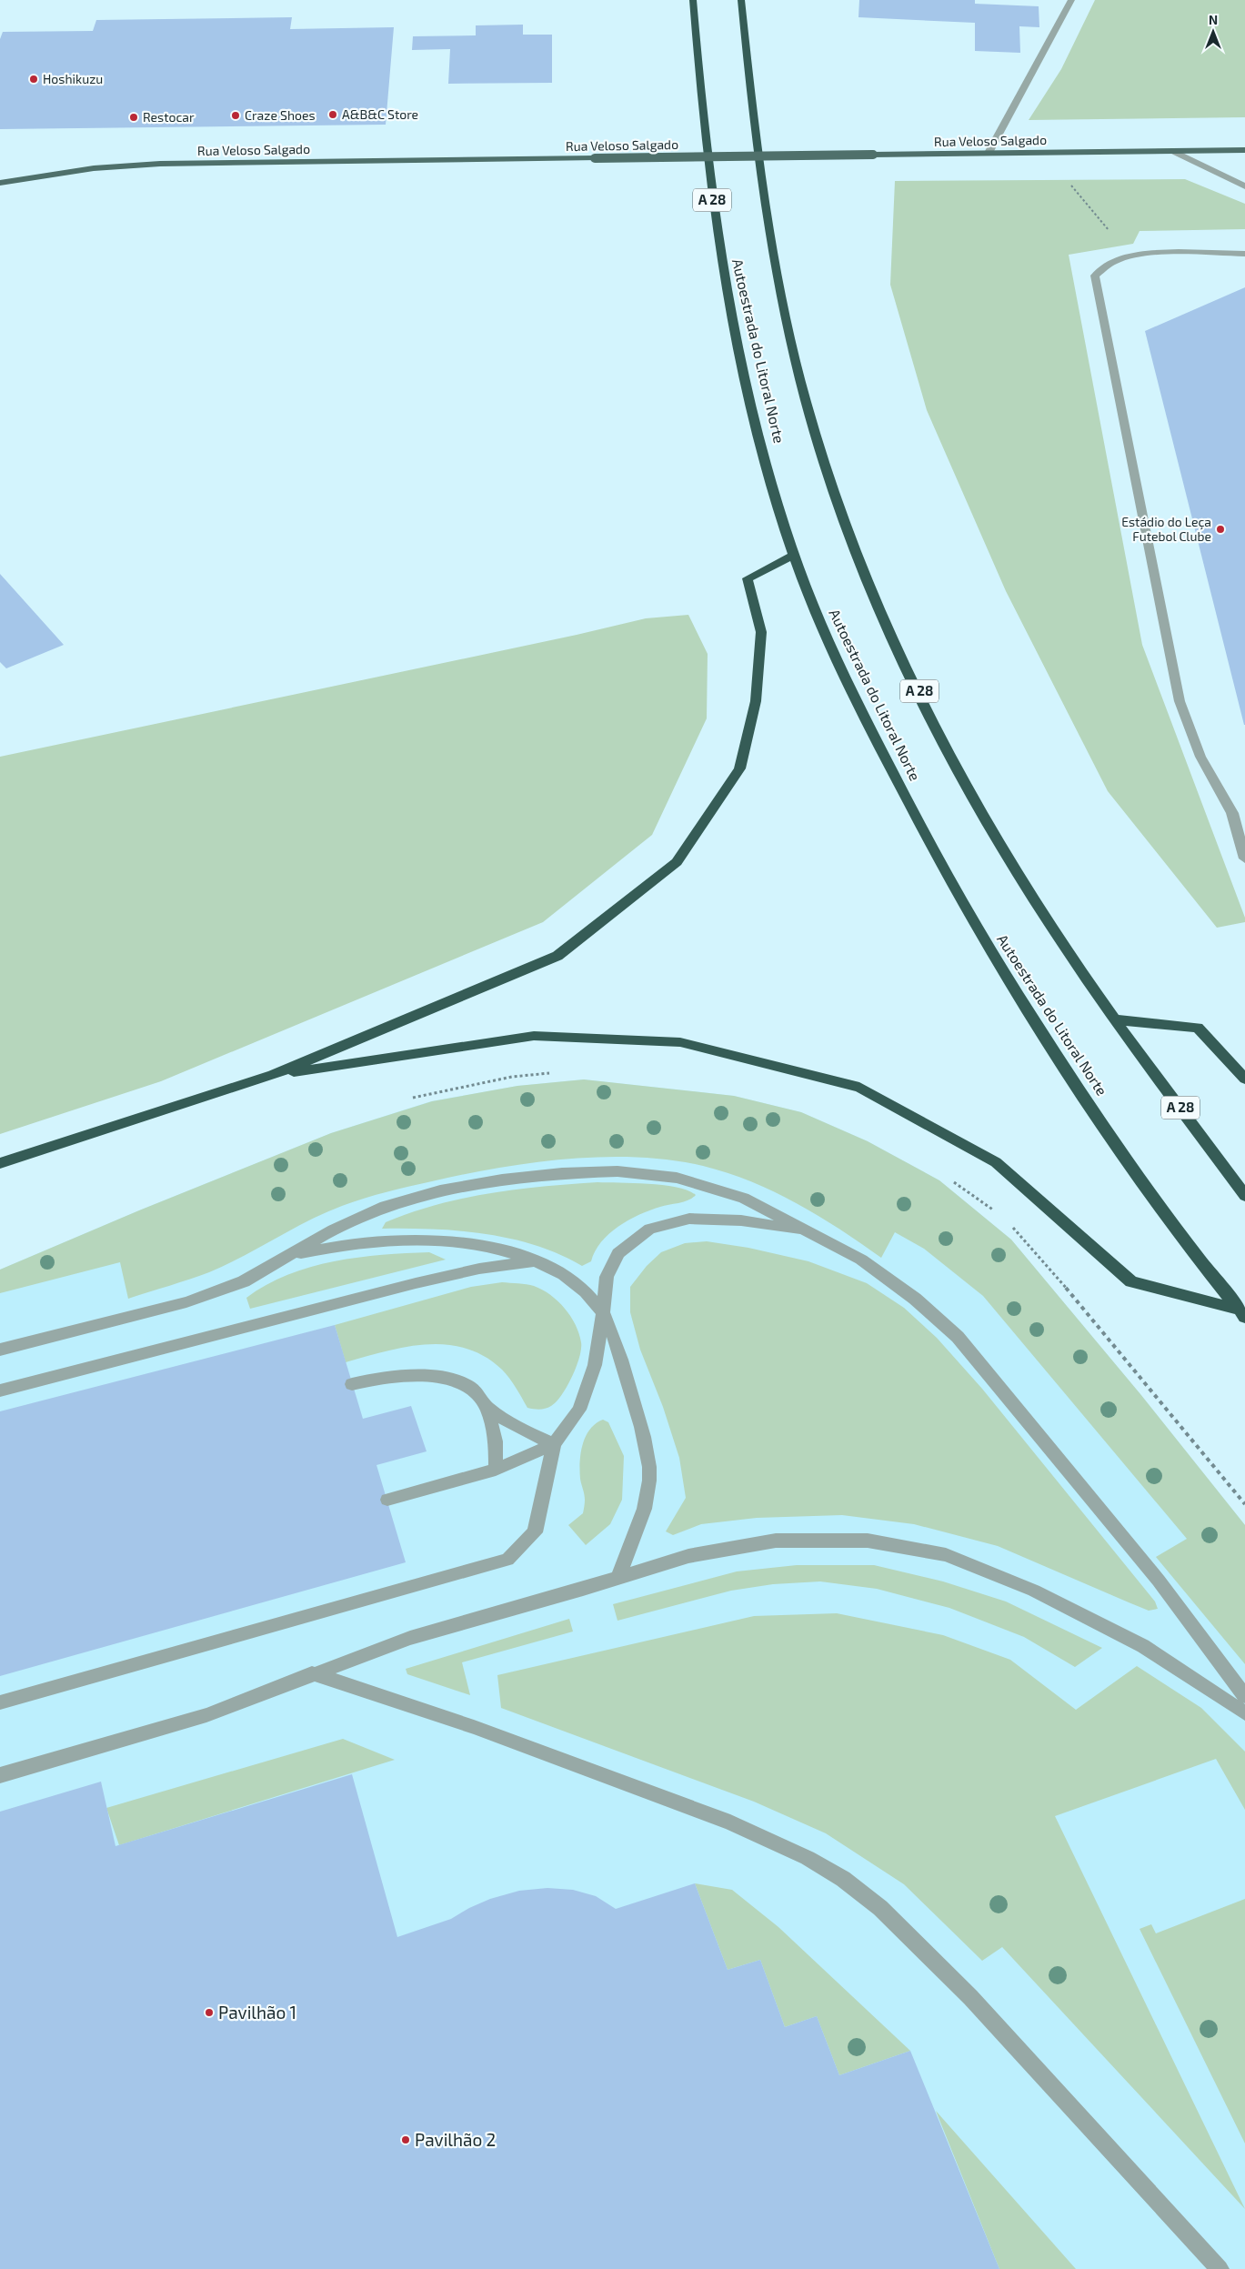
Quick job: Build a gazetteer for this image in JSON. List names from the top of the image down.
{
  "streets": {
    "highway": ["A 28", "Autoestrada do Litoral Norte"],
    "main road": ["Rua Veloso Salgado"]
  },
  "places": [
    "Hoshikuzu",
    "A&B&C Store",
    "Craze Shoes",
    "Restocar",
    "Estádio do Leça Futebol Clube",
    "Pavilhão 1",
    "Pavilhão 2"
  ],
  "north": "top"
}
